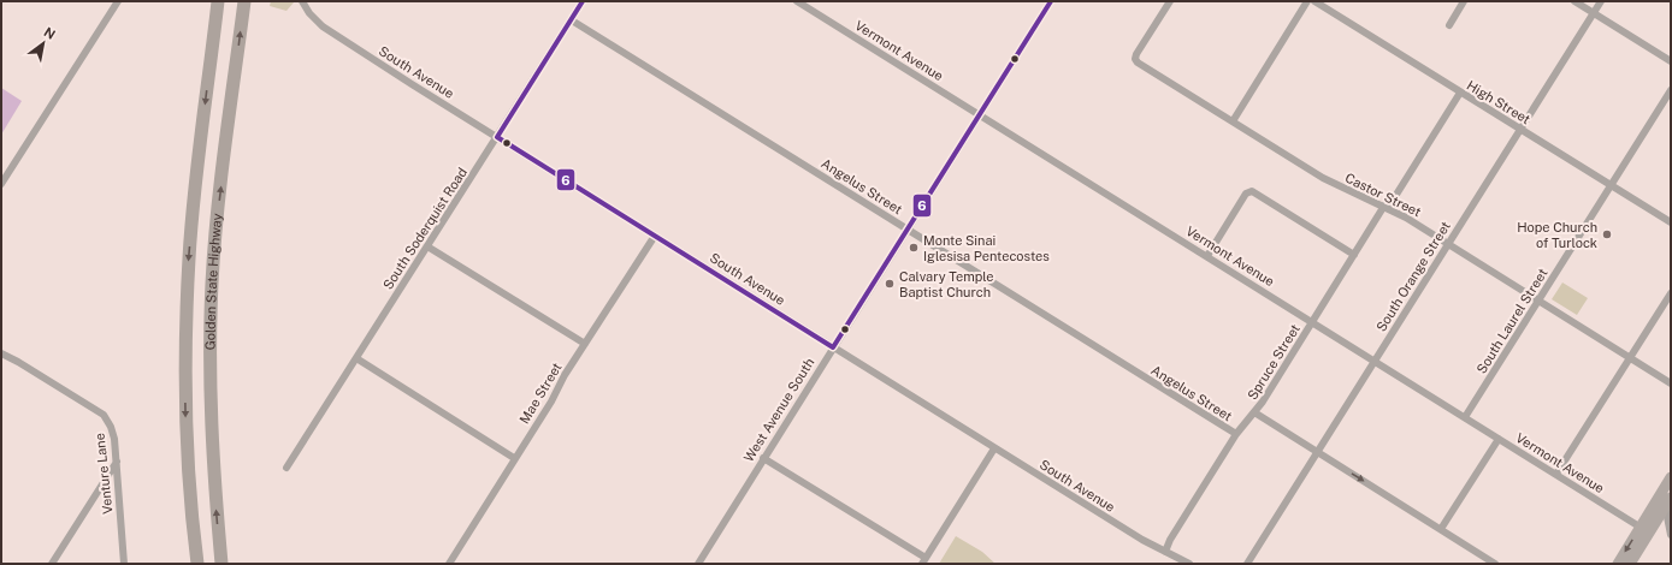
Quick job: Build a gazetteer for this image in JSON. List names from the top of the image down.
{
  "streets": {
    "highway": ["Golden State Highway"],
    "street": [
      "Vermont Avenue",
      "South Avenue",
      "High Street",
      "Angelus Street",
      "Castor Street",
      "South Soderquist Road",
      "South Orange Street",
      "South Laurel Street",
      "Spruce Street",
      "Mae Street",
      "West Avenue South",
      "Venture Lane"
    ]
  },
  "crossings": [
    ["Vermont Avenue", "South Orange Street"],
    ["Vermont Avenue", "South Laurel Street"],
    ["Vermont Avenue", "Spruce Street"],
    ["Vermont Avenue", "West Avenue South"],
    ["South Avenue", "South Soderquist Road"],
    ["South Avenue", "Spruce Street"],
    ["South Avenue", "Mae Street"],
    ["South Avenue", "West Avenue South"],
    ["High Street", "South Orange Street"],
    ["High Street", "South Laurel Street"],
    ["High Street", "Spruce Street"],
    ["Angelus Street", "South Soderquist Road"],
    ["Angelus Street", "South Orange Street"],
    ["Angelus Street", "Spruce Street"],
    ["Angelus Street", "West Avenue South"],
    ["Castor Street", "South Orange Street"],
    ["Castor Street", "South Laurel Street"],
    ["Castor Street", "Spruce Street"]
  ],
  "places": ["Hope Church of Turlock", "Monte Sinai Iglesisa Pentecostes", "Calvary Temple Baptist Church"],
  "lines": ["transit line 6"],
  "north": "top right"
}
